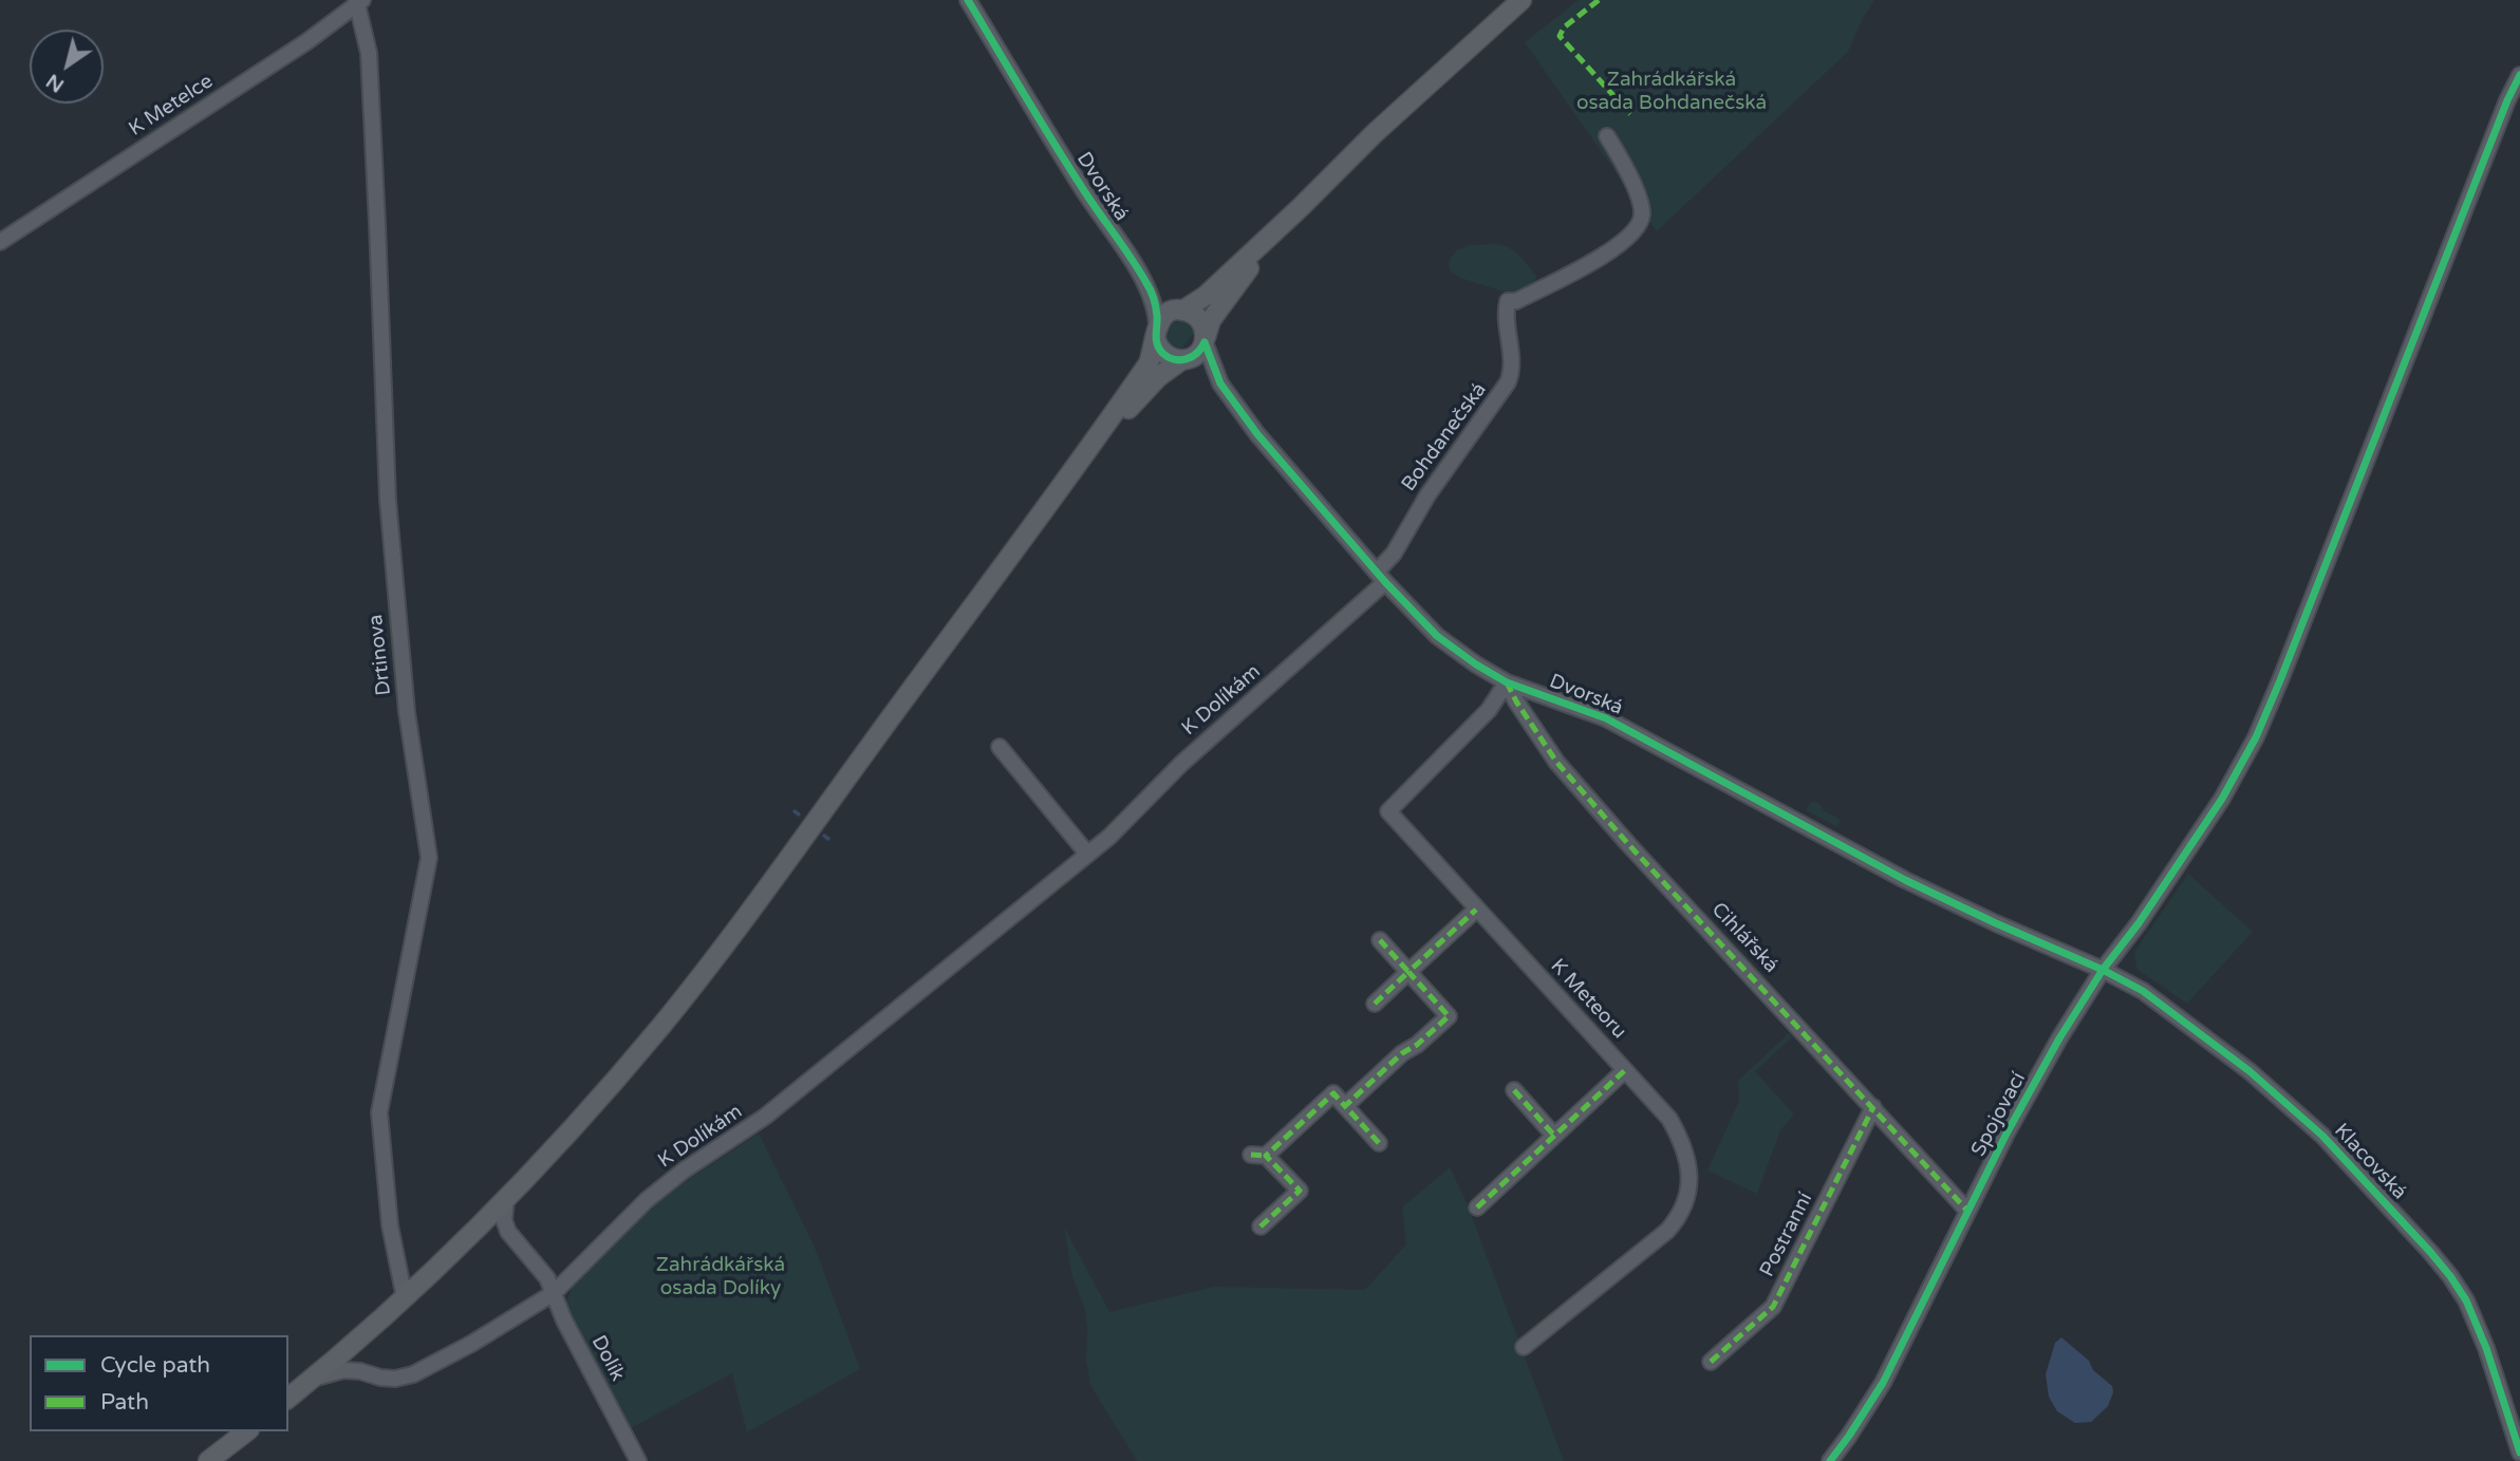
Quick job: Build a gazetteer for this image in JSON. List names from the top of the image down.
{
  "streets": {
    "main road": ["Dvorská"],
    "street": [
      "K Metelce",
      "Bohdanečská",
      "Drtinova",
      "K Dolíkám",
      "Cihlářská",
      "K Meteoru",
      "Spojovací",
      "Klacovská",
      "Postranní",
      "Dolík"
    ]
  },
  "crossings": [
    ["K Metelce", "Drtinova"],
    ["Dvorská", "Bohdanečská"],
    ["Dvorská", "K Dolíkám"],
    ["Dvorská", "Cihlářská"],
    ["Dvorská", "K Meteoru"],
    ["Dvorská", "Spojovací"],
    ["Dvorská", "Klacovská"],
    ["Bohdanečská", "K Dolíkám"],
    ["K Dolíkám", "Dolík"],
    ["Cihlářská", "K Meteoru"],
    ["Cihlářská", "Spojovací"],
    ["Cihlářská", "Postranní"],
    ["Spojovací", "Klacovská"]
  ],
  "parks": ["Zahrádkářská osada Bohdanečská", "Zahrádkářská osada Dolíky"],
  "legend": ["Cycle path", "Path"],
  "north": "bottom left"
}
